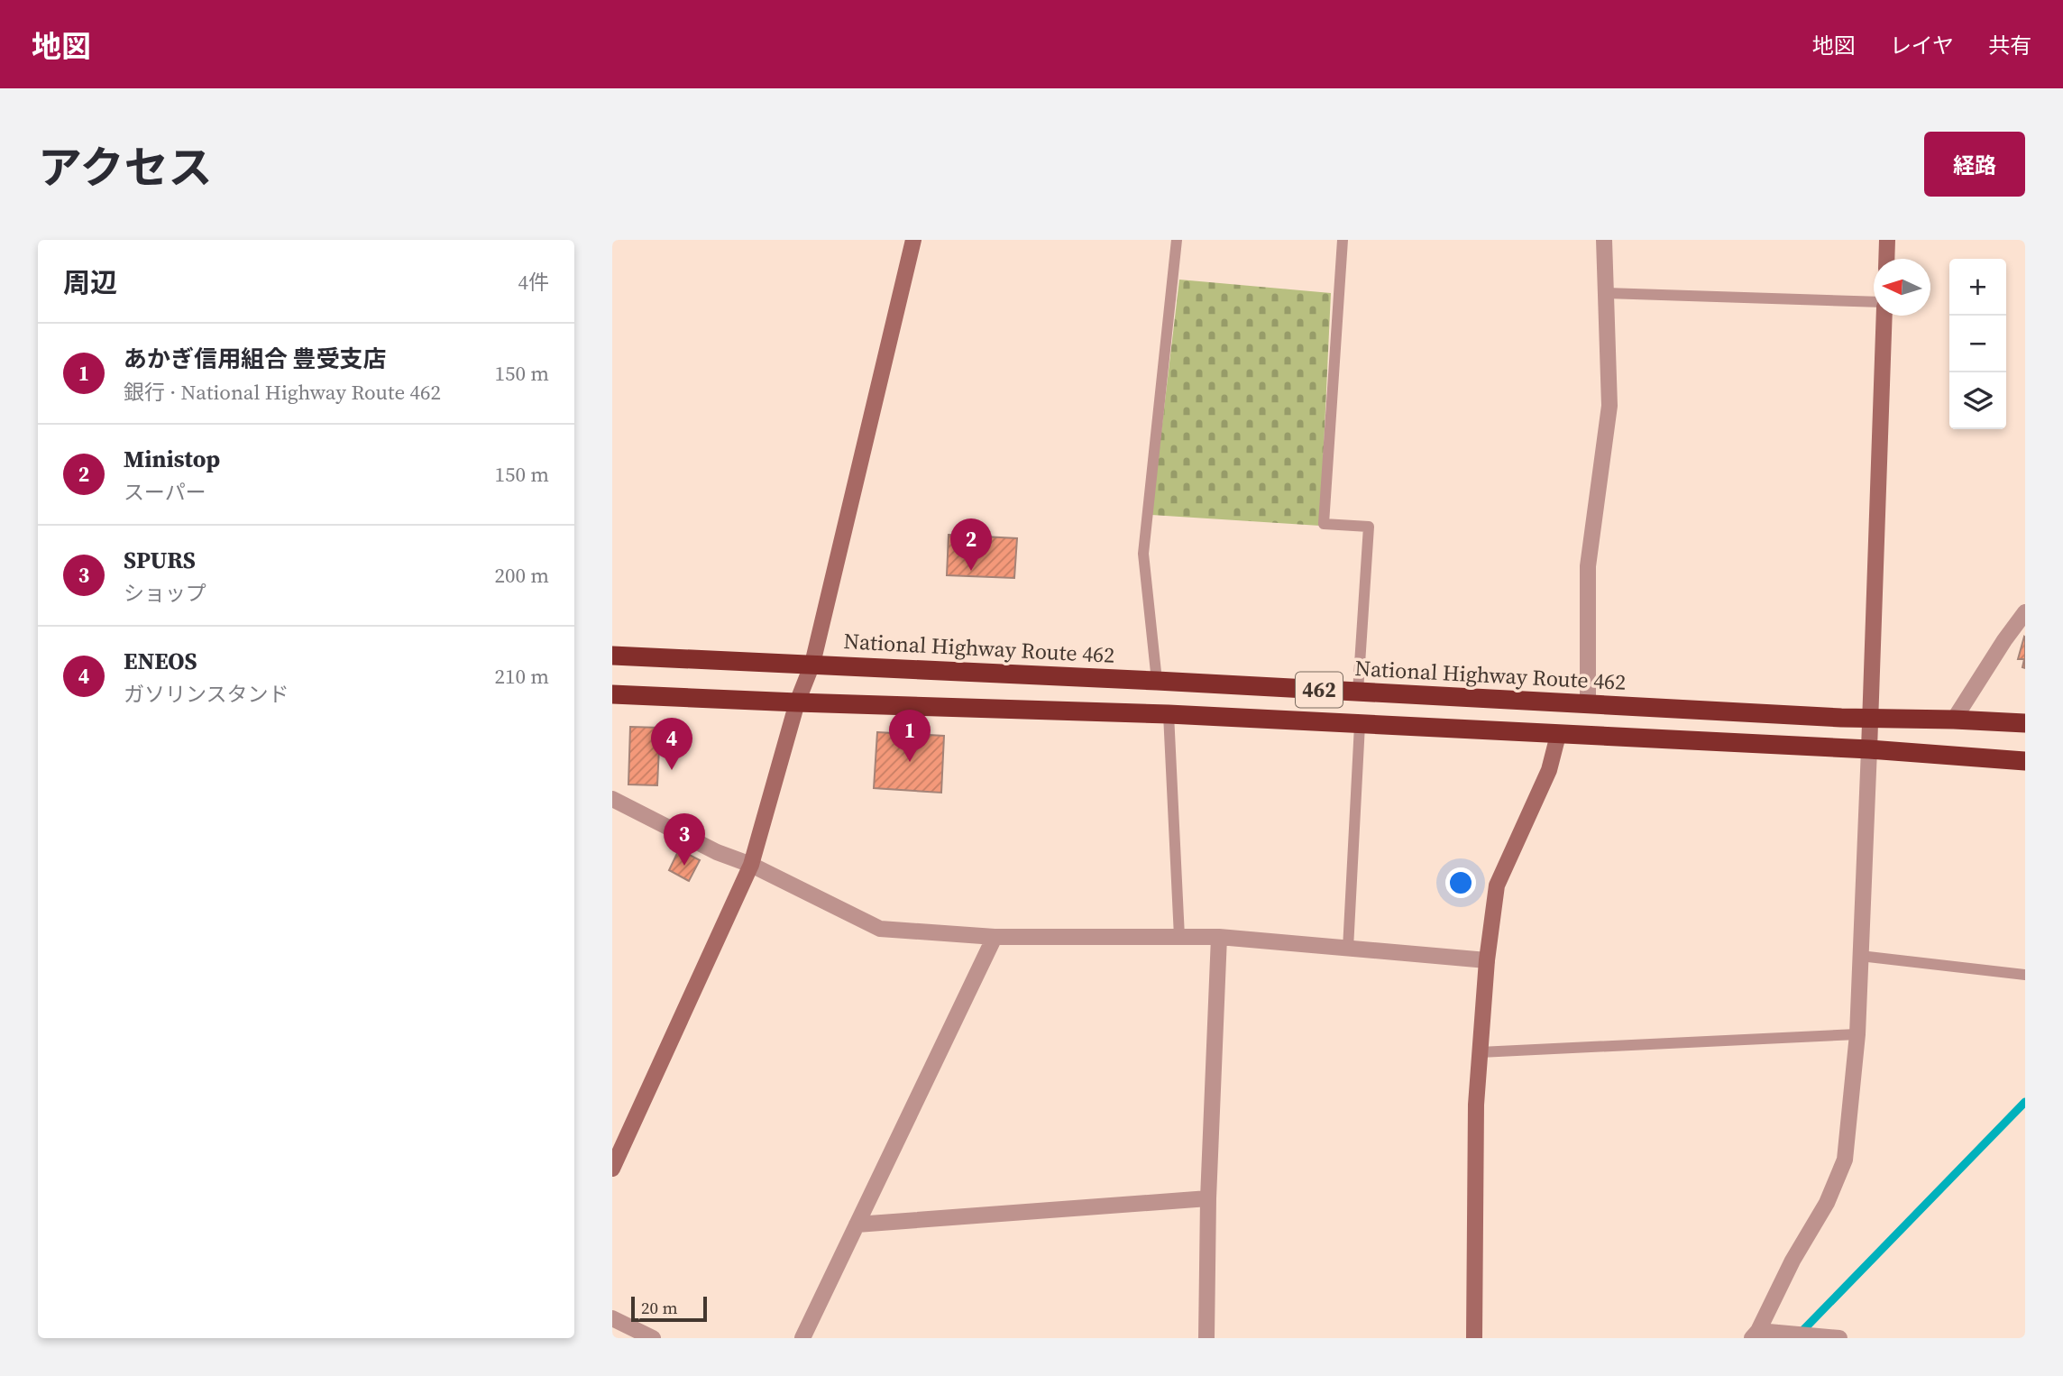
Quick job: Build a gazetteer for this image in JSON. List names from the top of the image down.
{
  "streets": {
    "highway": ["National Highway Route 462", "462"]
  },
  "scale_bar": "20 m",
  "north": "left",
  "page": {
    "header": "地図",
    "nav": ["地図", "レイヤ", "共有"],
    "title": "アクセス",
    "buttons": "経路",
    "heading": ["周辺", "4件"],
    "map_buttons": ["+", "−"],
    "list": [
      {
        "mark": "1",
        "name": "あかぎ信用組合 豊受支店",
        "note": "銀行 · National Highway Route 462",
        "value": "150 m"
      },
      {
        "mark": "2",
        "name": "Ministop",
        "note": "スーパー",
        "value": "150 m"
      },
      {
        "mark": "3",
        "name": "SPURS",
        "note": "ショップ",
        "value": "200 m"
      },
      {
        "mark": "4",
        "name": "ENEOS",
        "note": "ガソリンスタンド",
        "value": "210 m"
      }
    ],
    "pins": [
      "2",
      "1",
      "4",
      "3"
    ],
    "scale": "20 m"
  }
}
